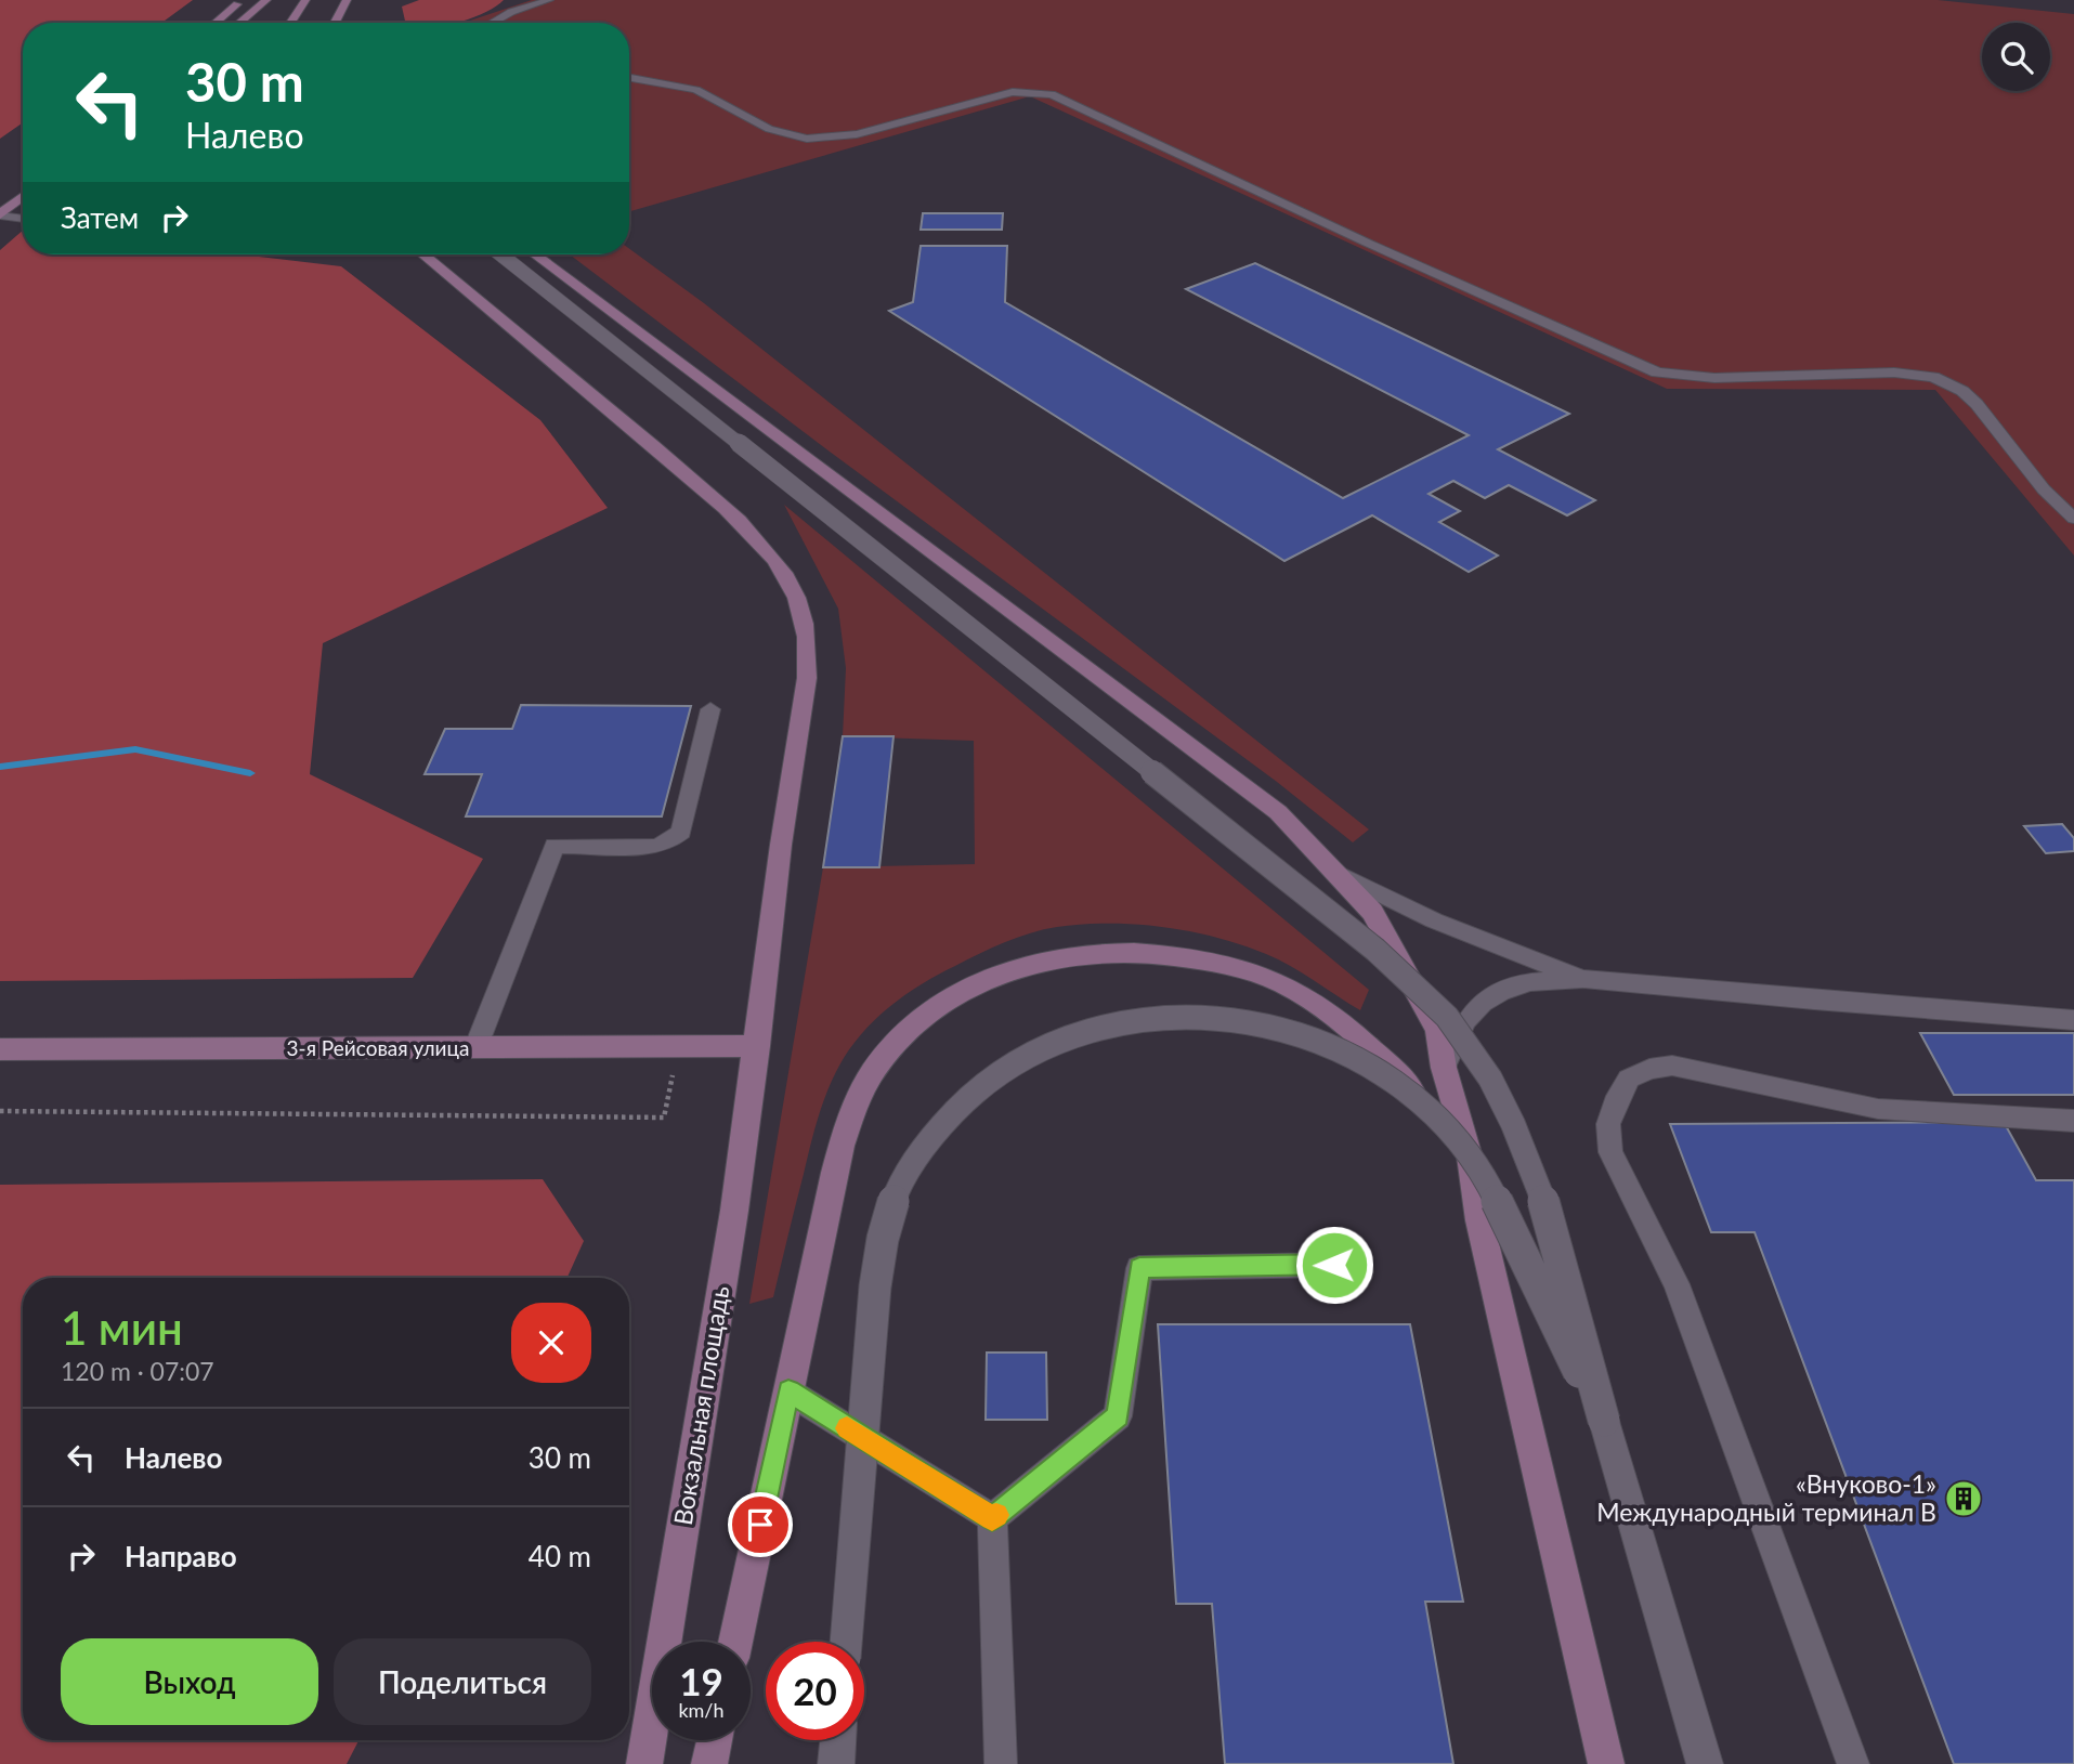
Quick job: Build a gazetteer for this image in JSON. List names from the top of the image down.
{
  "streets": {
    "main road": ["3-я Рейсовая улица", "Вокзальная площадь"]
  },
  "crossings": [
    ["3-я Рейсовая улица", "Вокзальная площадь"]
  ],
  "places": {
    "building": ["«Внуково-1» Международный терминал B"]
  },
  "page": {
    "turn": ["30 m", "Налево"],
    "then": "Затем",
    "heading": ["1 мин", "120 m · 07:07"],
    "list": [
      {
        "name": "Налево",
        "value": "30 m"
      },
      {
        "name": "Направо",
        "value": "40 m"
      }
    ],
    "buttons": ["Выход", "Поделиться"],
    "speed": "19 km/h",
    "limit": "20"
  }
}
